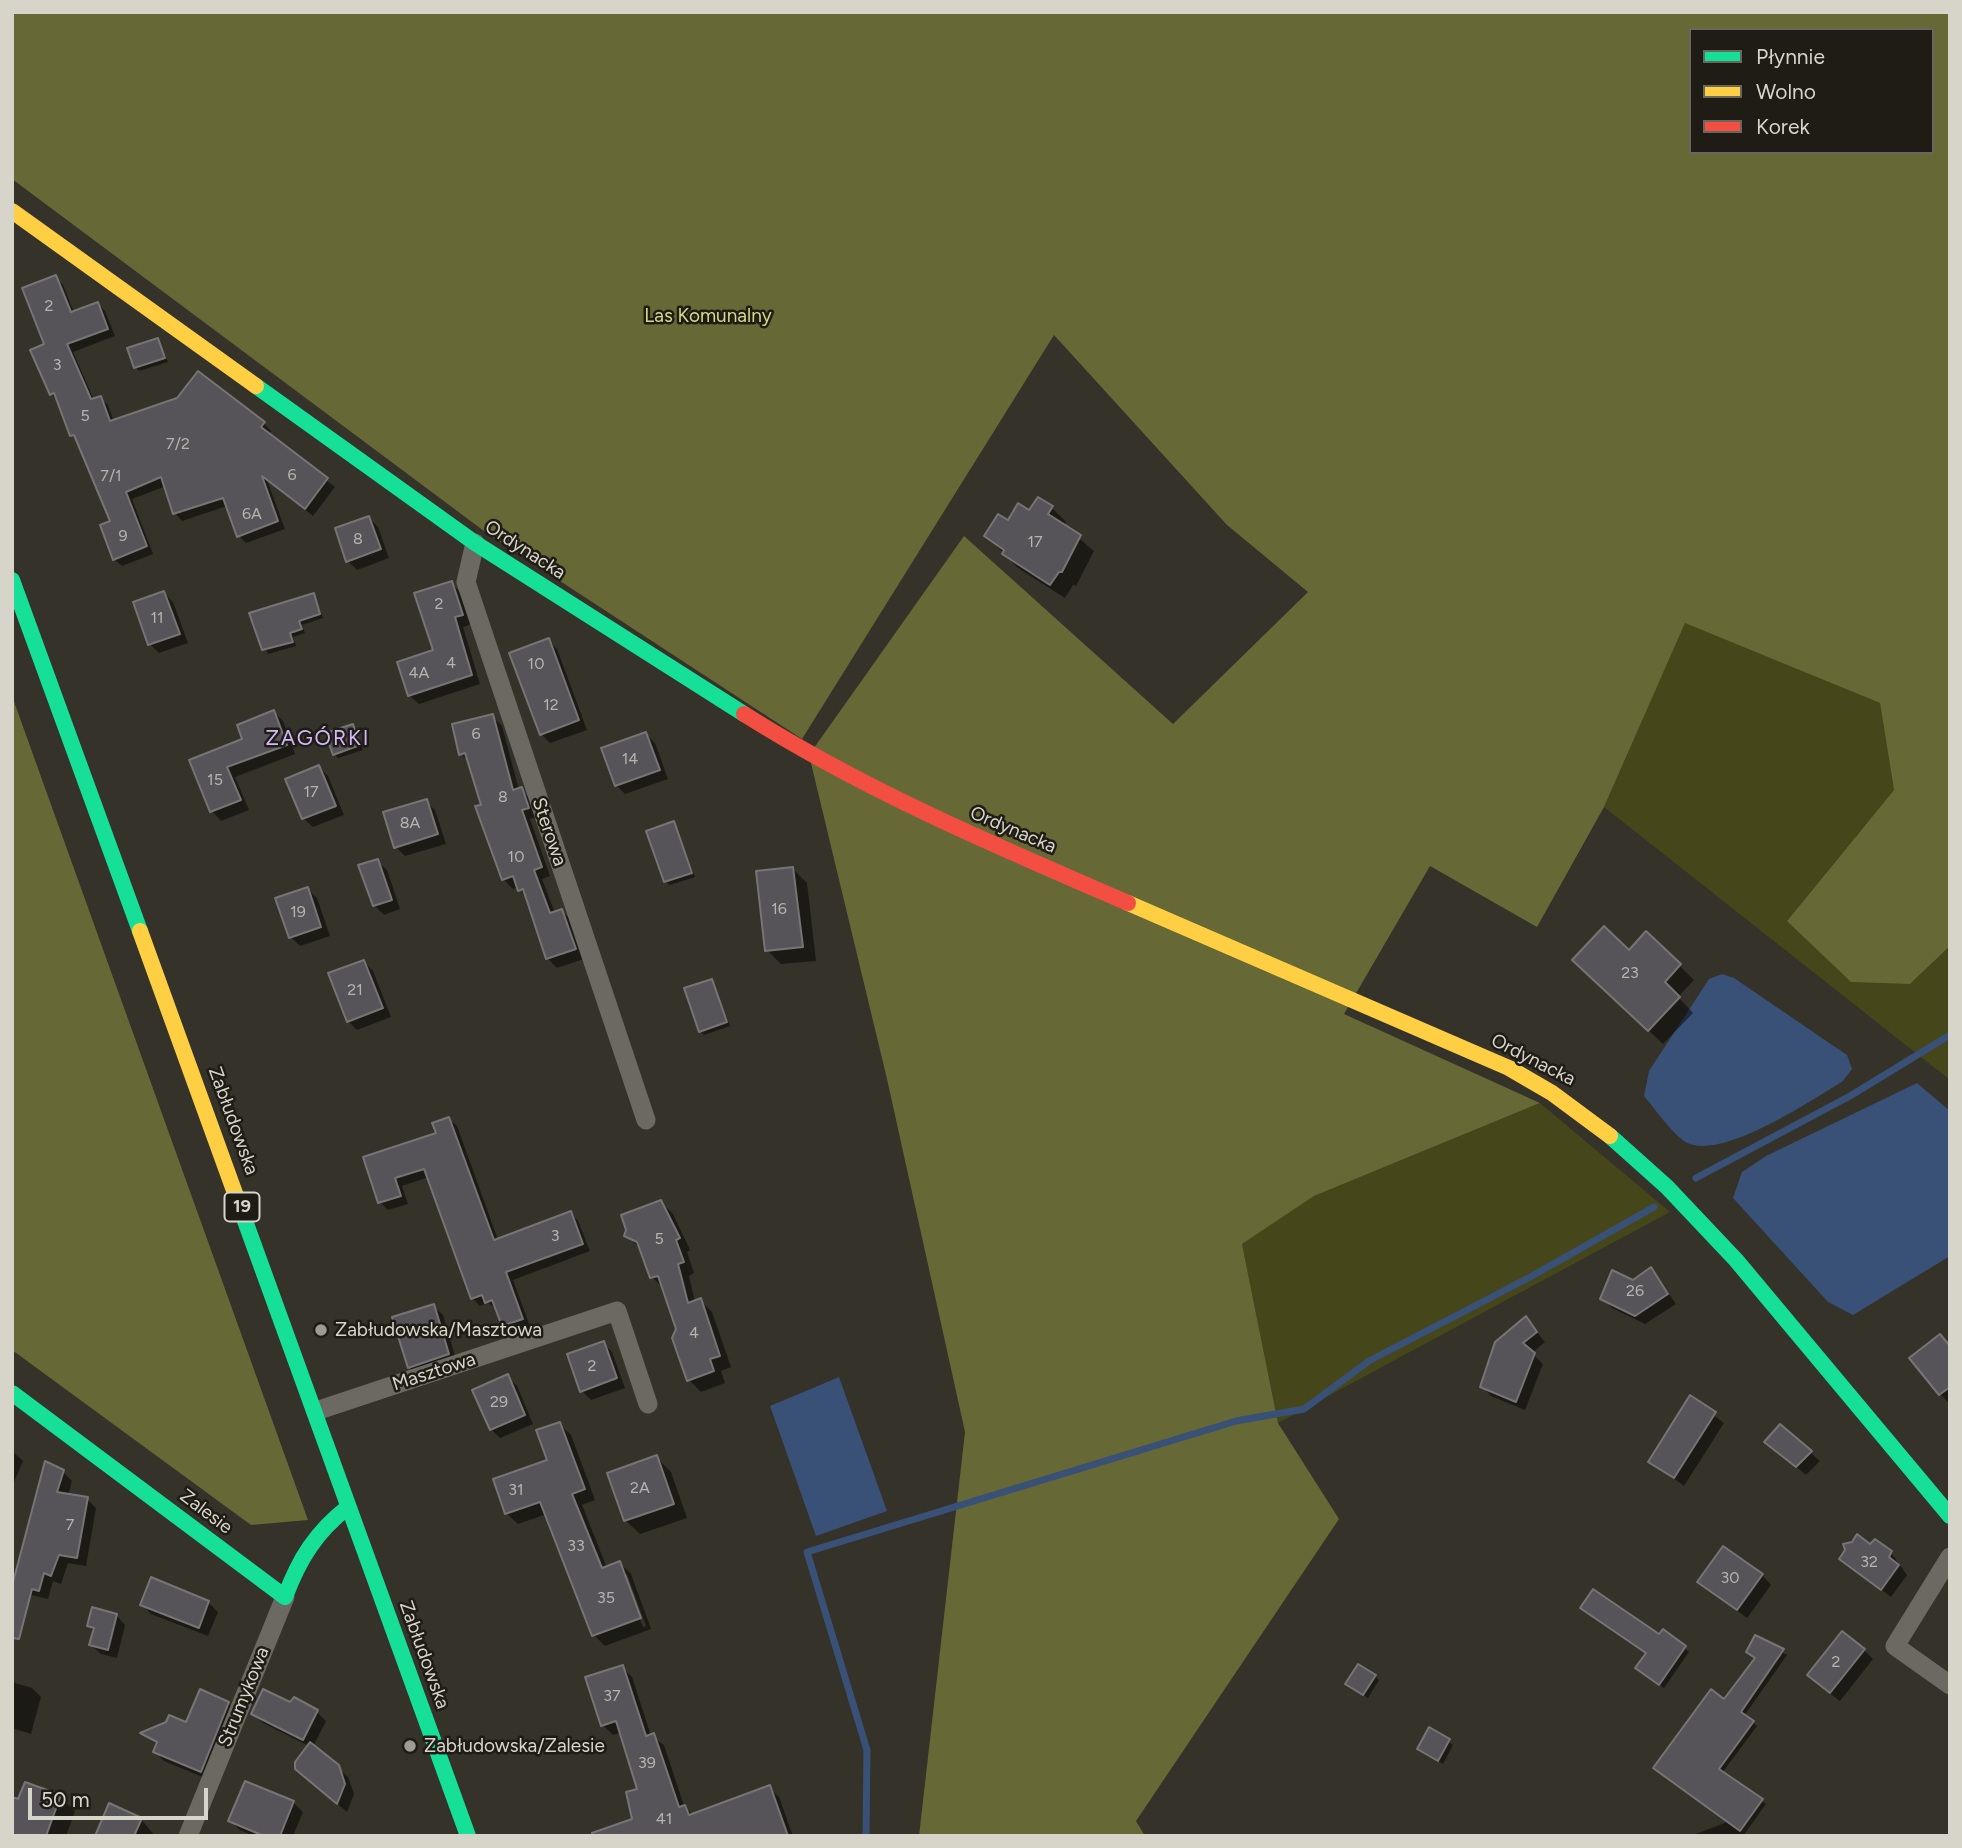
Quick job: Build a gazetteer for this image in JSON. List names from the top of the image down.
{
  "streets": {
    "main road": [
      "Ordynacka",
      "Zabłudowska",
      "19",
      "Zalesie"
    ],
    "street": ["Sterowa", "Masztowa", "Strumykowa"]
  },
  "crossings": [
    ["Ordynacka", "Sterowa"],
    ["Zabłudowska", "Masztowa"],
    ["Zalesie", "Strumykowa"]
  ],
  "districts": ["ZAGÓRKI"],
  "parks": ["Las Komunalny"],
  "places": ["Zabłudowska/Masztowa", "Zabłudowska/Zalesie"],
  "house_numbers": [
    "2",
    "3",
    "5",
    "7/2",
    "6",
    "7/1",
    "6A",
    "9",
    "8",
    "17",
    "2",
    "11",
    "4",
    "10",
    "4A",
    "12",
    "6",
    "14",
    "15",
    "17",
    "8",
    "8A",
    "10",
    "16",
    "19",
    "23",
    "21",
    "3",
    "5",
    "26",
    "4",
    "2",
    "29",
    "2A",
    "31",
    "7",
    "33",
    "32",
    "30",
    "35",
    "2",
    "37",
    "39",
    "41"
  ],
  "legend": ["Płynnie", "Wolno", "Korek"],
  "scale_bar": "50 m"
}
